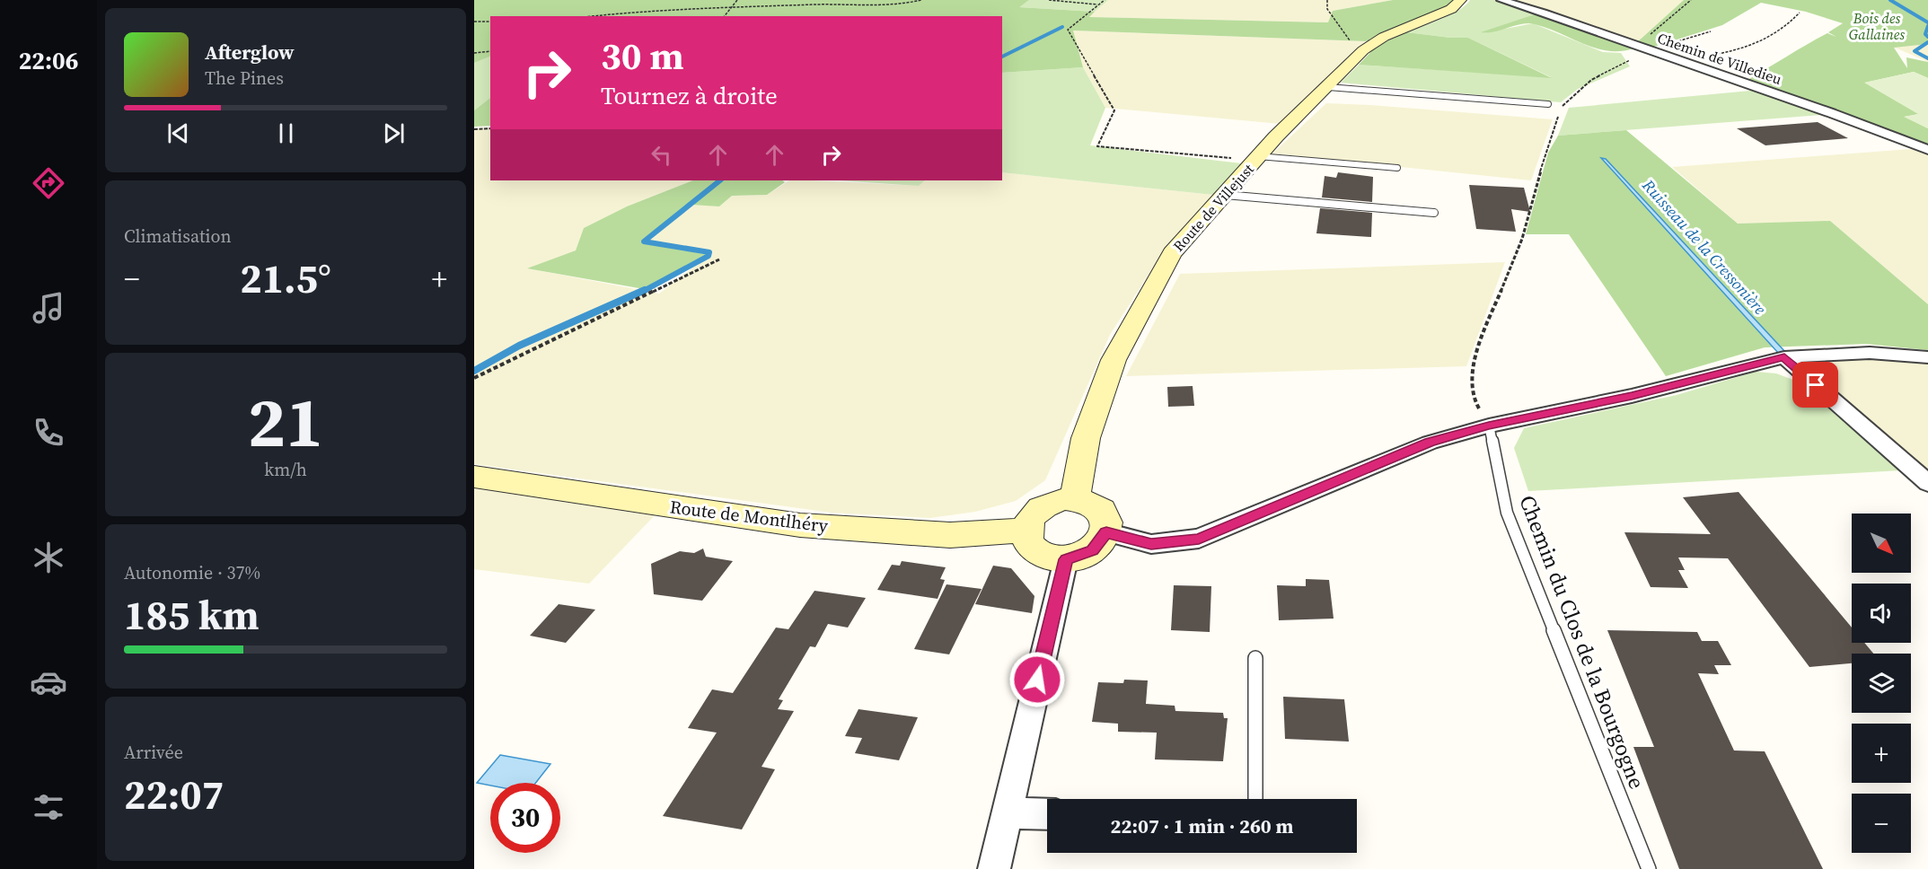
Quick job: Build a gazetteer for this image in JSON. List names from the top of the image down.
{
  "streets": {
    "main road": ["Route de Villejust", "Route de Montlhéry"],
    "street": ["Chemin de Villedieu"],
    "lane": ["Chemin du Clos de la Bourgogne"]
  },
  "crossings": [
    ["Route de Villejust", "Route de Montlhéry"]
  ],
  "water": ["Ruisseau de la Cressonière"],
  "parks": ["Bois des Gallaines"],
  "north": "bottom right",
  "page": {
    "tabs": "22:06",
    "turn": ["30 m", "Tournez à droite"],
    "song": ["Afterglow", "The Pines"],
    "tile": [
      "Climatisation",
      ["21", "km/h"],
      ["Autonomie · 37%", "185 km"],
      ["Arrivée", "22:07"]
    ],
    "heat": ["−", "21.5°", "+"],
    "map_buttons": ["+", "−"],
    "limit": "30",
    "trip": "22:07 · 1 min · 260 m"
  }
}
